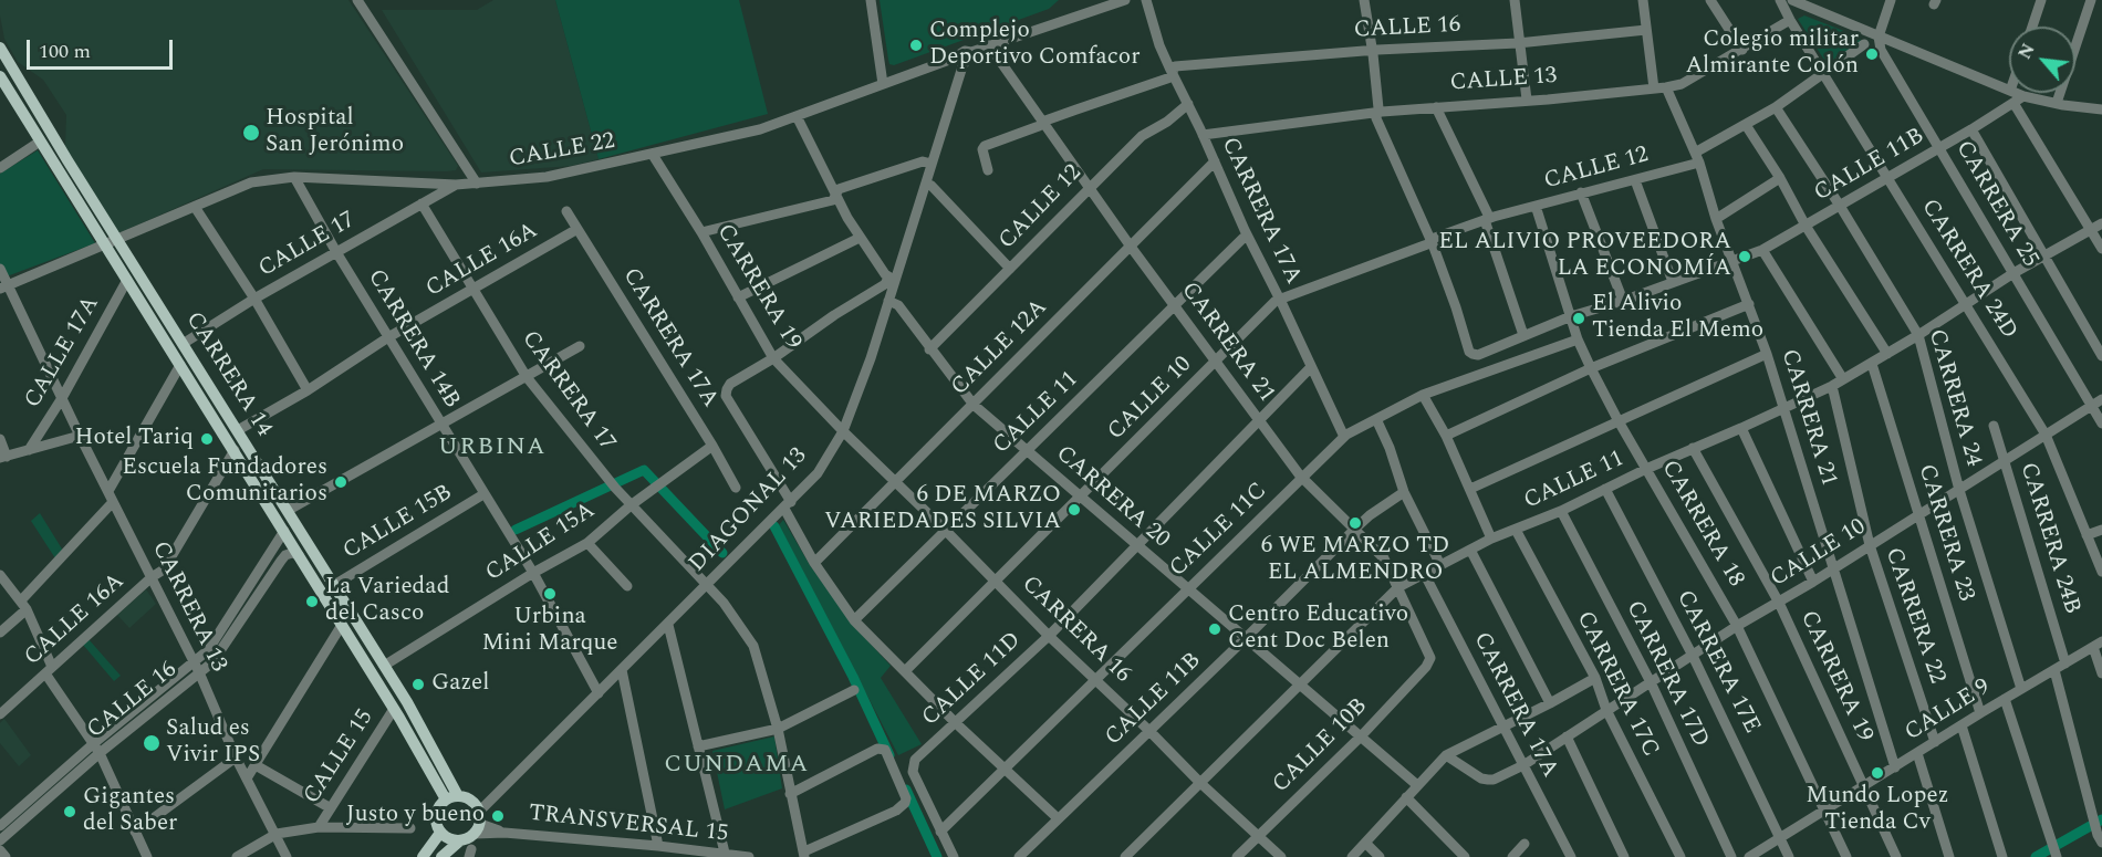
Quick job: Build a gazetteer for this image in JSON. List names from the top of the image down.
{
  "streets": {
    "main road": ["CARRERA 14"],
    "street": [
      "CALLE 16",
      "CALLE 13",
      "CALLE 22",
      "CALLE 11B",
      "CALLE 12",
      "CARRERA 25",
      "CARRERA 17A",
      "CALLE 17",
      "CALLE 16A",
      "CARRERA 24D",
      "CARRERA 19",
      "CARRERA 14B",
      "CARRERA 21",
      "CALLE 12A",
      "CALLE 17A",
      "CARRERA 17",
      "CARRERA 24",
      "CALLE 10",
      "CALLE 11",
      "CARRERA 20",
      "DIAGONAL 13",
      "CALLE 15B",
      "CARRERA 18",
      "CALLE 11C",
      "CARRERA 23",
      "CARRERA 24B",
      "CALLE 15A",
      "CARRERA 13",
      "CARRERA 22",
      "CARRERA 16",
      "CARRERA 17E",
      "CARRERA 17D",
      "CALLE 11D",
      "CARRERA 17C",
      "CALLE 9",
      "CALLE 10B",
      "CALLE 15",
      "TRANSVERSAL 15"
    ]
  },
  "crossings": [
    ["CALLE 16", "CARRERA 17A"],
    ["CALLE 16", "CARRERA 14"],
    ["CALLE 16", "CARRERA 13"],
    ["CALLE 13", "CARRERA 17A"],
    ["CALLE 13", "CARRERA 24D"],
    ["CALLE 13", "CARRERA 21"],
    ["CALLE 22", "CALLE 17"],
    ["CALLE 22", "CARRERA 19"],
    ["CALLE 22", "CARRERA 14B"],
    ["CALLE 22", "CARRERA 21"],
    ["CALLE 22", "CARRERA 14"],
    ["CALLE 22", "DIAGONAL 13"],
    ["CALLE 22", "CARRERA 13"],
    ["CALLE 11B", "CARRERA 25"],
    ["CALLE 11B", "CARRERA 24D"],
    ["CALLE 11B", "CARRERA 21"],
    ["CALLE 11B", "CARRERA 24"],
    ["CALLE 11B", "CARRERA 20"],
    ["CALLE 11B", "CARRERA 16"],
    ["CALLE 12", "CARRERA 17A"],
    ["CALLE 12", "CARRERA 24D"],
    ["CALLE 12", "CARRERA 21"],
    ["CALLE 12", "CARRERA 24"],
    ["CALLE 12", "CALLE 10"],
    ["CALLE 12", "CARRERA 20"],
    ["CALLE 12", "CARRERA 18"],
    ["CARRERA 25", "CALLE 10"],
    ["CARRERA 25", "CALLE 11"],
    ["CARRERA 17A", "CALLE 16A"],
    ["CARRERA 17A", "CALLE 12A"],
    ["CARRERA 17A", "CALLE 10"],
    ["CARRERA 17A", "CALLE 11"],
    ["CARRERA 17A", "CALLE 11C"],
    ["CARRERA 17A", "CALLE 15A"],
    ["CARRERA 17A", "CALLE 11D"],
    ["CALLE 17", "CARRERA 14B"],
    ["CALLE 17", "CARRERA 14"],
    ["CALLE 17", "CARRERA 17"],
    ["CALLE 16A", "CARRERA 14B"],
    ["CALLE 16A", "CARRERA 14"],
    ["CALLE 16A", "CARRERA 17"],
    ["CALLE 16A", "CARRERA 13"],
    ["CARRERA 24D", "CALLE 10"],
    ["CARRERA 24D", "CALLE 11"],
    ["CARRERA 19", "CALLE 10"],
    ["CARRERA 19", "CALLE 11"],
    ["CARRERA 19", "DIAGONAL 13"],
    ["CARRERA 19", "CARRERA 16"],
    ["CARRERA 19", "CALLE 9"],
    ["CARRERA 14B", "DIAGONAL 13"],
    ["CARRERA 14B", "CALLE 15B"],
    ["CARRERA 14B", "CALLE 15A"],
    ["CARRERA 21", "CALLE 12A"],
    ["CARRERA 21", "CALLE 10"],
    ["CARRERA 21", "CALLE 11"],
    ["CARRERA 21", "CALLE 11C"],
    ["CARRERA 21", "CALLE 11D"],
    ["CARRERA 21", "CALLE 9"],
    ["CARRERA 21", "CALLE 10B"],
    ["CALLE 12A", "CARRERA 20"],
    ["CALLE 12A", "CARRERA 16"],
    ["CALLE 17A", "CARRERA 14"],
    ["CALLE 17A", "CARRERA 13"],
    ["CARRERA 14", "DIAGONAL 13"],
    ["CARRERA 14", "CALLE 15B"],
    ["CARRERA 14", "CALLE 15A"],
    ["CARRERA 14", "CALLE 15"],
    ["CARRERA 14", "TRANSVERSAL 15"],
    ["CARRERA 17", "DIAGONAL 13"],
    ["CARRERA 17", "CALLE 15A"],
    ["CARRERA 24", "CALLE 10"],
    ["CARRERA 24", "CALLE 11"],
    ["CARRERA 24", "CALLE 9"],
    ["CALLE 10", "CARRERA 20"],
    ["CALLE 10", "CARRERA 18"],
    ["CALLE 10", "CARRERA 23"],
    ["CALLE 10", "CARRERA 24B"],
    ["CALLE 10", "CARRERA 22"],
    ["CALLE 10", "CARRERA 16"],
    ["CALLE 10", "CARRERA 17E"],
    ["CALLE 10", "CARRERA 17D"],
    ["CALLE 10", "CARRERA 17C"],
    ["CALLE 11", "CARRERA 20"],
    ["CALLE 11", "CARRERA 18"],
    ["CALLE 11", "CARRERA 23"],
    ["CALLE 11", "CARRERA 22"],
    ["CALLE 11", "CARRERA 16"],
    ["CALLE 11", "CARRERA 17E"],
    ["CALLE 11", "CARRERA 17D"],
    ["CALLE 11", "CARRERA 17C"],
    ["CARRERA 20", "DIAGONAL 13"],
    ["CARRERA 20", "CALLE 11C"],
    ["CARRERA 20", "CALLE 11D"],
    ["CARRERA 20", "CALLE 10B"],
    ["DIAGONAL 13", "CARRERA 16"],
    ["DIAGONAL 13", "TRANSVERSAL 15"],
    ["CARRERA 18", "CALLE 11C"],
    ["CARRERA 18", "CALLE 9"],
    ["CALLE 11C", "CARRERA 16"],
    ["CALLE 11C", "CALLE 11D"],
    ["CARRERA 23", "CALLE 9"],
    ["CARRERA 24B", "CALLE 9"],
    ["CARRERA 22", "CALLE 9"],
    ["CARRERA 16", "CALLE 11D"],
    ["CARRERA 16", "CALLE 10B"],
    ["CARRERA 17E", "CALLE 9"]
  ],
  "districts": ["URBINA", "CUNDAMA"],
  "places": [
    "Complejo Deportivo Comfacor",
    "Colegio militar Almirante Colón",
    "Hospital San Jerónimo",
    "EL ALIVIO PROVEEDORA LA ECONOMÍA",
    "El Alivio Tienda El Memo",
    "Hotel Tariq",
    "Escuela Fundadores Comunitarios",
    "6 DE MARZO VARIEDADES SILVIA",
    "6 WE MARZO TD EL ALMENDRO",
    "Urbina Mini Marque",
    "La Variedad del Casco",
    "Centro Educativo Cent Doc Belen",
    "Gazel",
    "Salud es Vivir IPS",
    "Mundo Lopez Tienda Cv",
    "Gigantes del Saber",
    "Justo y bueno"
  ],
  "scale_bar": "100 m",
  "north": "top left"
}
